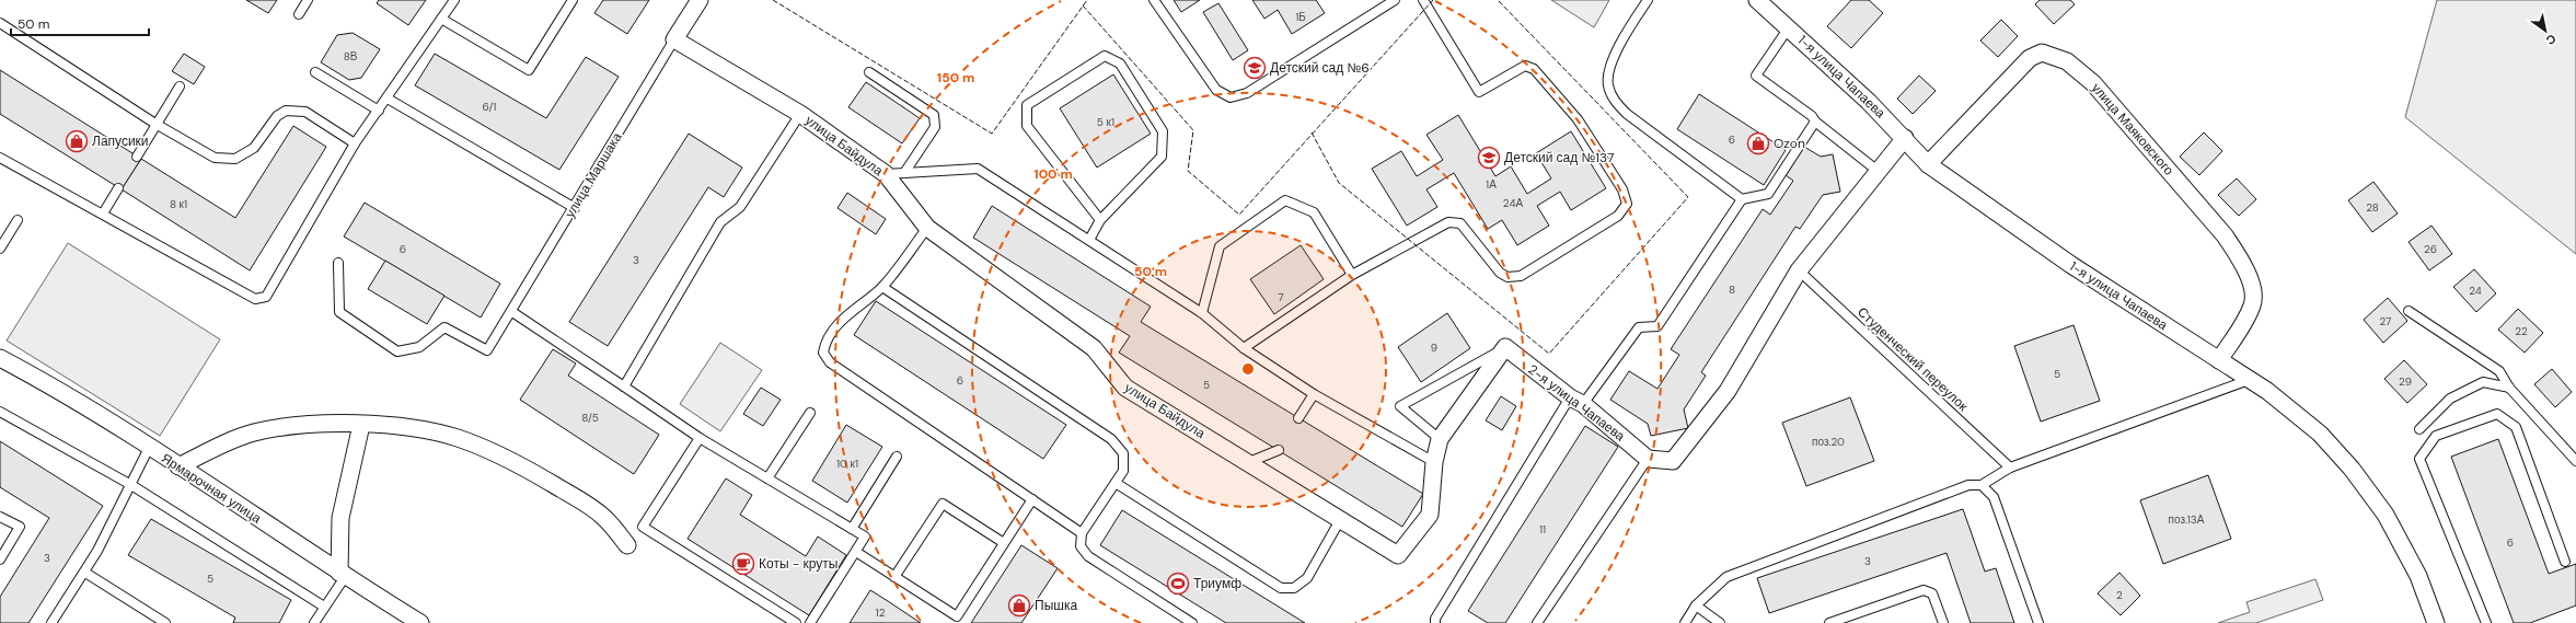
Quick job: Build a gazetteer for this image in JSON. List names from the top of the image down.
{
  "streets": {
    "street": [
      "1-я улица Чапаева",
      "улица Маяковского",
      "улица Байдула",
      "улица Маршака",
      "2-я улица Чапаева",
      "Ярмарочная улица"
    ],
    "lane": ["Студенческий переулок"]
  },
  "crossings": [
    ["1-я улица Чапаева", "улица Маяковского"],
    ["улица Байдула", "улица Маршака"],
    ["улица Байдула", "2-я улица Чапаева"]
  ],
  "places": {
    "school or university": ["Детский сад №6", "Детский сад №137"],
    "shop": ["Лапусики", "Ozon", "Пышка"],
    "cafe": ["Коты - круты"],
    "sports": ["Триумф"]
  },
  "house_numbers": [
    "1Б",
    "8В",
    "6/1",
    "5 к1",
    "6",
    "1А",
    "24А",
    "8 к1",
    "28",
    "6",
    "26",
    "3",
    "8",
    "24",
    "7",
    "27",
    "22",
    "9",
    "5",
    "6",
    "29",
    "5",
    "8/5",
    "поз.20",
    "10 к1",
    "поз.13А",
    "11",
    "6",
    "3",
    "3",
    "5",
    "2",
    "12"
  ],
  "scale_bar": "50 m",
  "north": "bottom right",
  "rings": ["150 m", "100 m", "50 m"]
}
